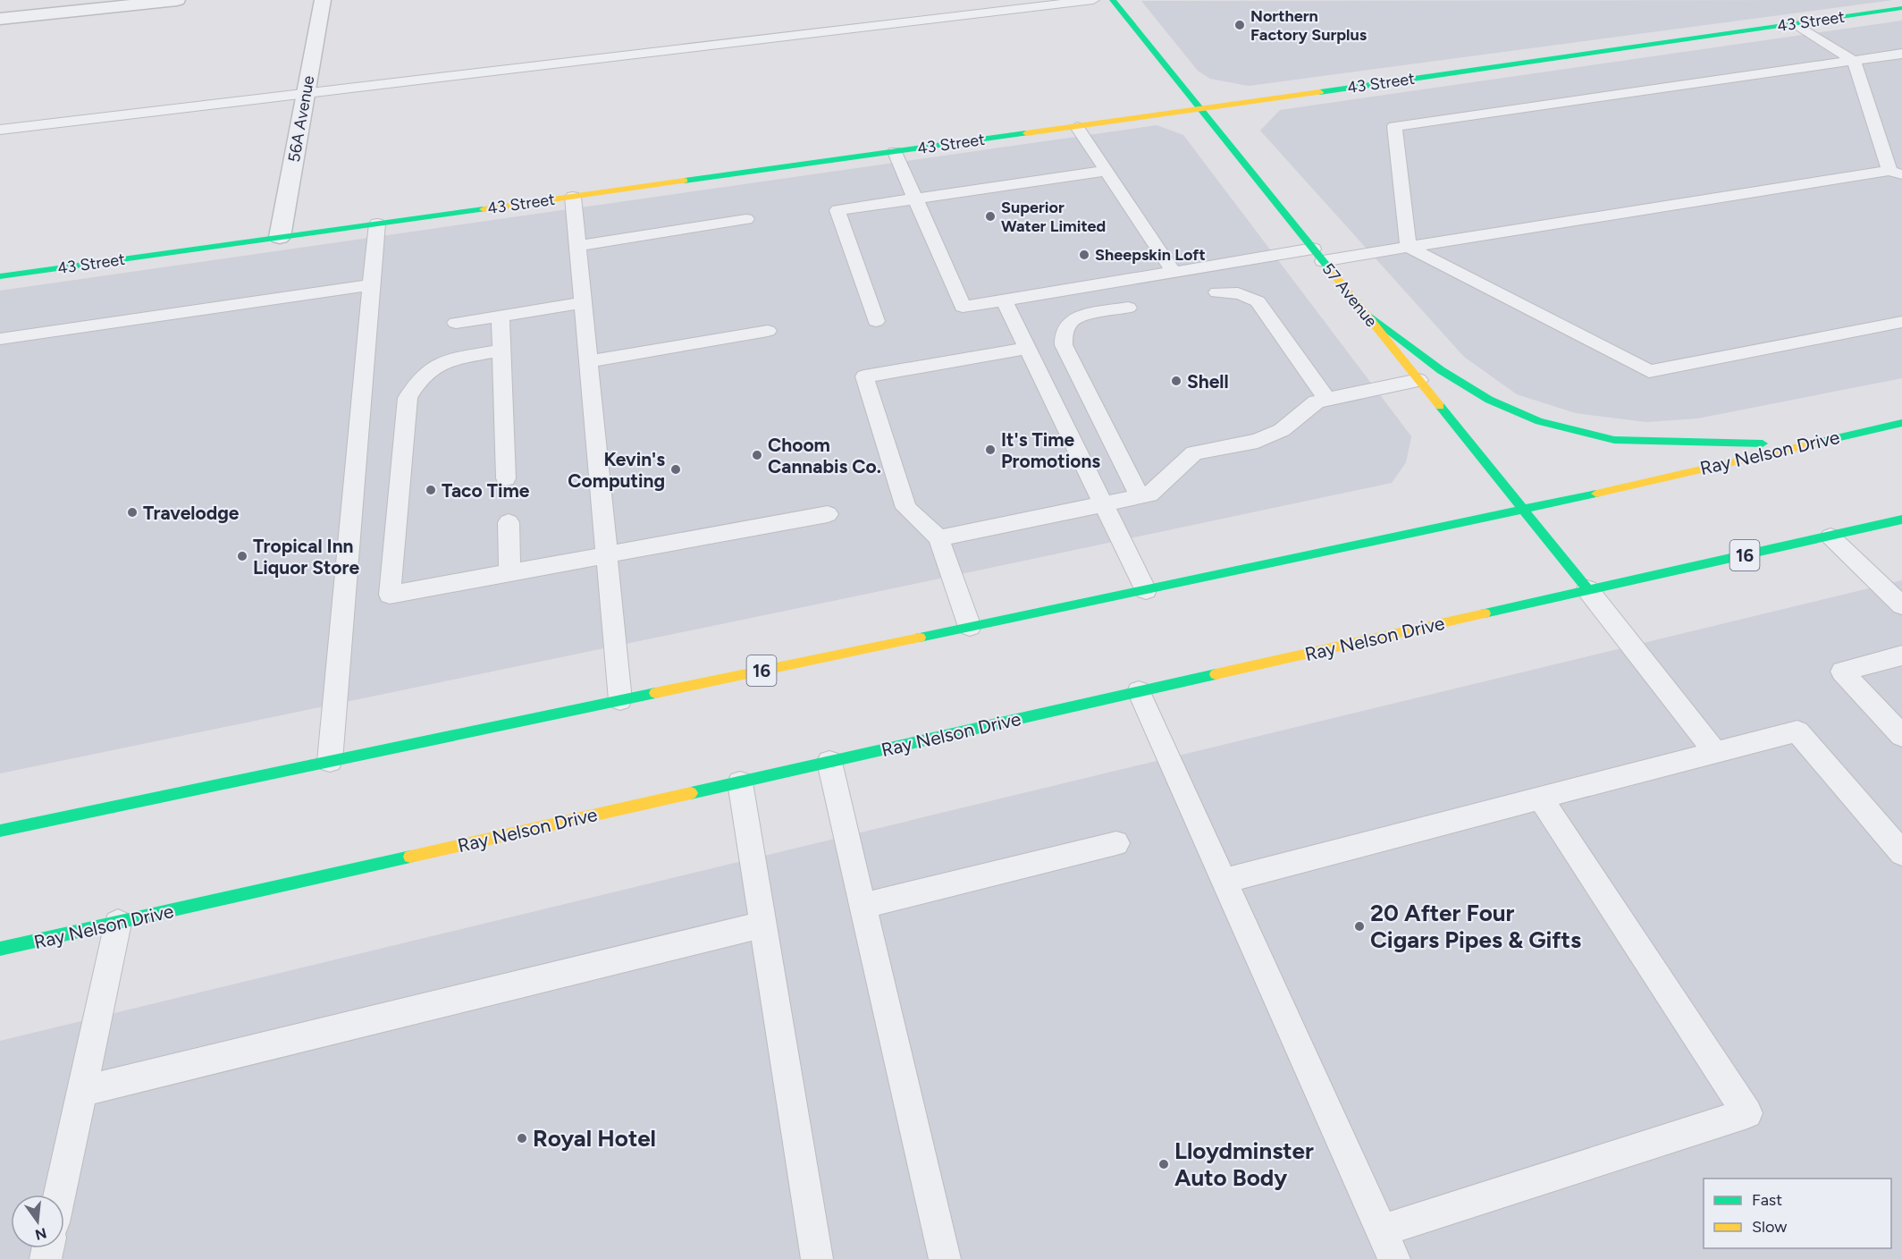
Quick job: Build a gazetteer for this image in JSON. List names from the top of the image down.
{
  "streets": {
    "main road": [
      "43 Street",
      "57 Avenue",
      "Ray Nelson Drive",
      "16"
    ],
    "street": ["56A Avenue"]
  },
  "crossings": [
    ["43 Street", "56A Avenue"],
    ["43 Street", "57 Avenue"],
    ["57 Avenue", "Ray Nelson Drive"]
  ],
  "places": [
    "Northern Factory Surplus",
    "Superior Water Limited",
    "Sheepskin Loft",
    "Shell",
    "It's Time Promotions",
    "Choom Cannabis Co.",
    "Kevin's Computing",
    "Taco Time",
    "Travelodge",
    "Tropical Inn Liquor Store",
    "20 After Four Cigars Pipes & Gifts",
    "Royal Hotel",
    "Lloydminster Auto Body"
  ],
  "legend": ["Fast", "Slow"],
  "north": "bottom"
}
